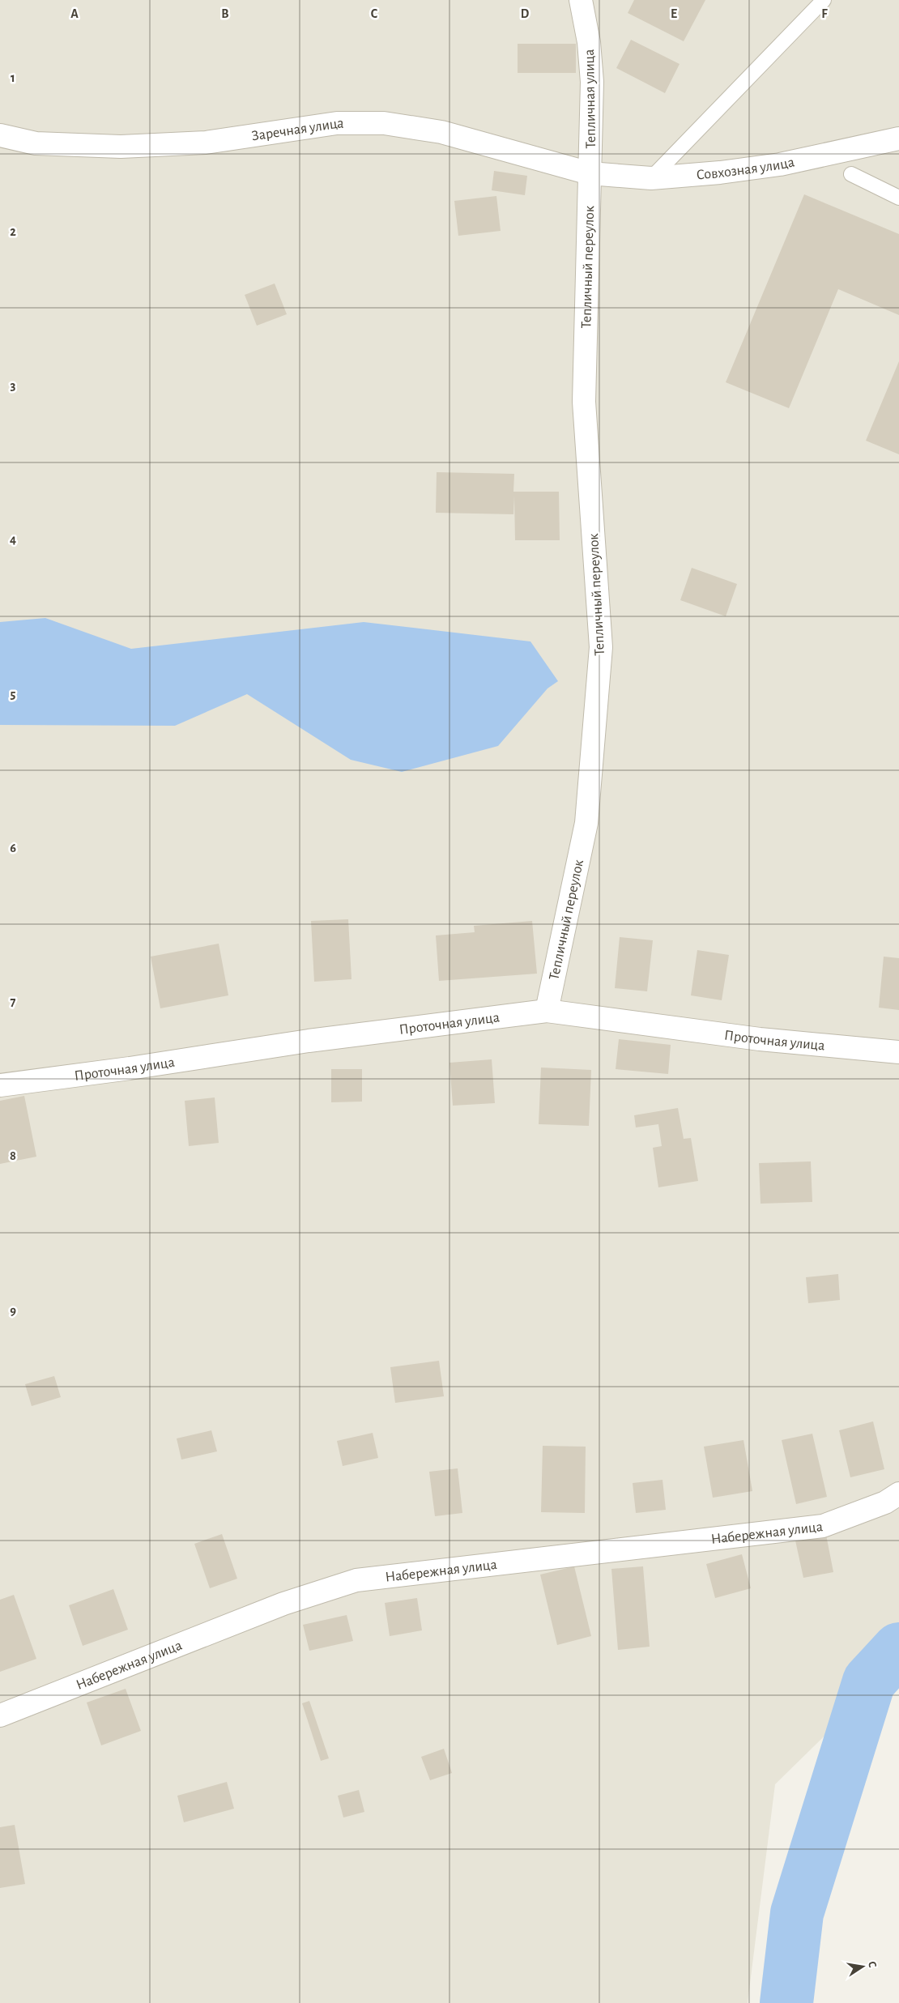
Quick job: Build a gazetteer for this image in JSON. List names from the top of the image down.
{
  "streets": {
    "street": [
      "Тепличная улица",
      "Заречная улица",
      "Совхозная улица",
      "Тепличный переулок",
      "Проточная улица",
      "Набережная улица"
    ]
  },
  "crossings": [
    ["Тепличная улица", "Заречная улица"],
    ["Тепличная улица", "Совхозная улица"],
    ["Тепличная улица", "Тепличный переулок"],
    ["Заречная улица", "Совхозная улица"],
    ["Заречная улица", "Тепличный переулок"],
    ["Совхозная улица", "Тепличный переулок"],
    ["Тепличный переулок", "Проточная улица"]
  ],
  "north": "right",
  "grid": {
    "columns": [
      "A",
      "B",
      "C",
      "D",
      "E",
      "F"
    ],
    "rows": [
      "1",
      "2",
      "3",
      "4",
      "5",
      "6",
      "7",
      "8",
      "9"
    ]
  }
}
